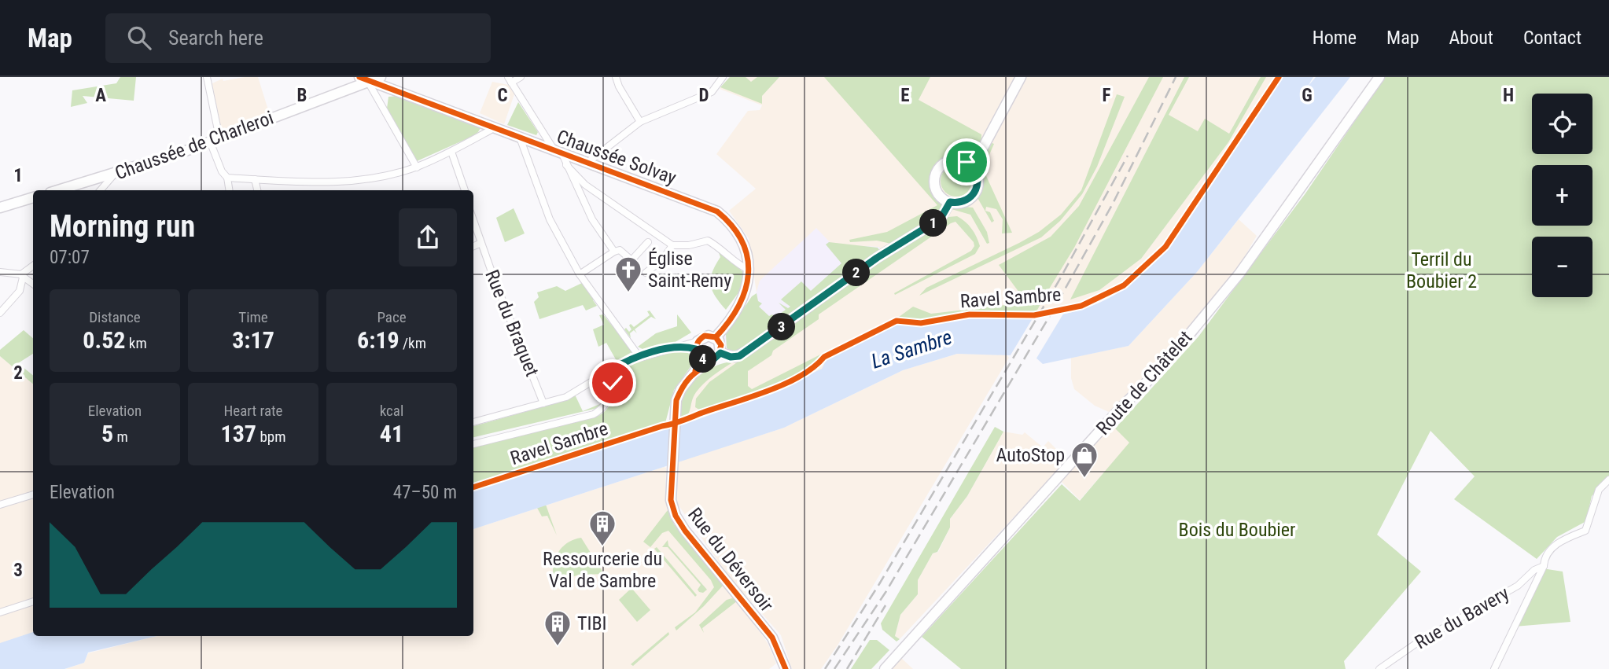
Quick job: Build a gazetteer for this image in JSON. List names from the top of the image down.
{
  "streets": {
    "main road": [
      "Chaussée de Charleroi",
      "Chaussée Solvay",
      "Route de Châtelet",
      "Rue du Déversoir"
    ],
    "street": ["Rue du Braquet", "Rue du Bavery"],
    "cycle path": ["Ravel Sambre"]
  },
  "crossings": [
    ["Chaussée de Charleroi", "Chaussée Solvay"],
    ["Chaussée Solvay", "Rue du Déversoir"]
  ],
  "water": ["La Sambre"],
  "parks": ["Terril du Boubier 2", "Bois du Boubier"],
  "places": {
    "church": ["Église Saint-Remy"],
    "shop": ["AutoStop"],
    "building": ["Ressourcerie du Val de Sambre", "TIBI"]
  },
  "page": {
    "header": "Map",
    "search": "Search here",
    "nav": [
      "Home",
      "Map",
      "About",
      "Contact"
    ],
    "map_buttons": ["+", "−"],
    "heading": ["Morning run", "07:07"],
    "pins": [
      "1",
      "2",
      "3",
      "4"
    ],
    "stats": [
      ["Distance", "0.52 km"],
      ["Time", "3:17"],
      ["Pace", "6:19 /km"],
      ["Elevation", "5 m"],
      ["Heart rate", "137 bpm"],
      ["kcal", "41"]
    ],
    "chart": ["Elevation", "47–50 m"]
  },
  "grid": {
    "columns": [
      "A",
      "B",
      "C",
      "D",
      "E",
      "F",
      "G",
      "H"
    ],
    "rows": ["1", "2", "3"]
  }
}
